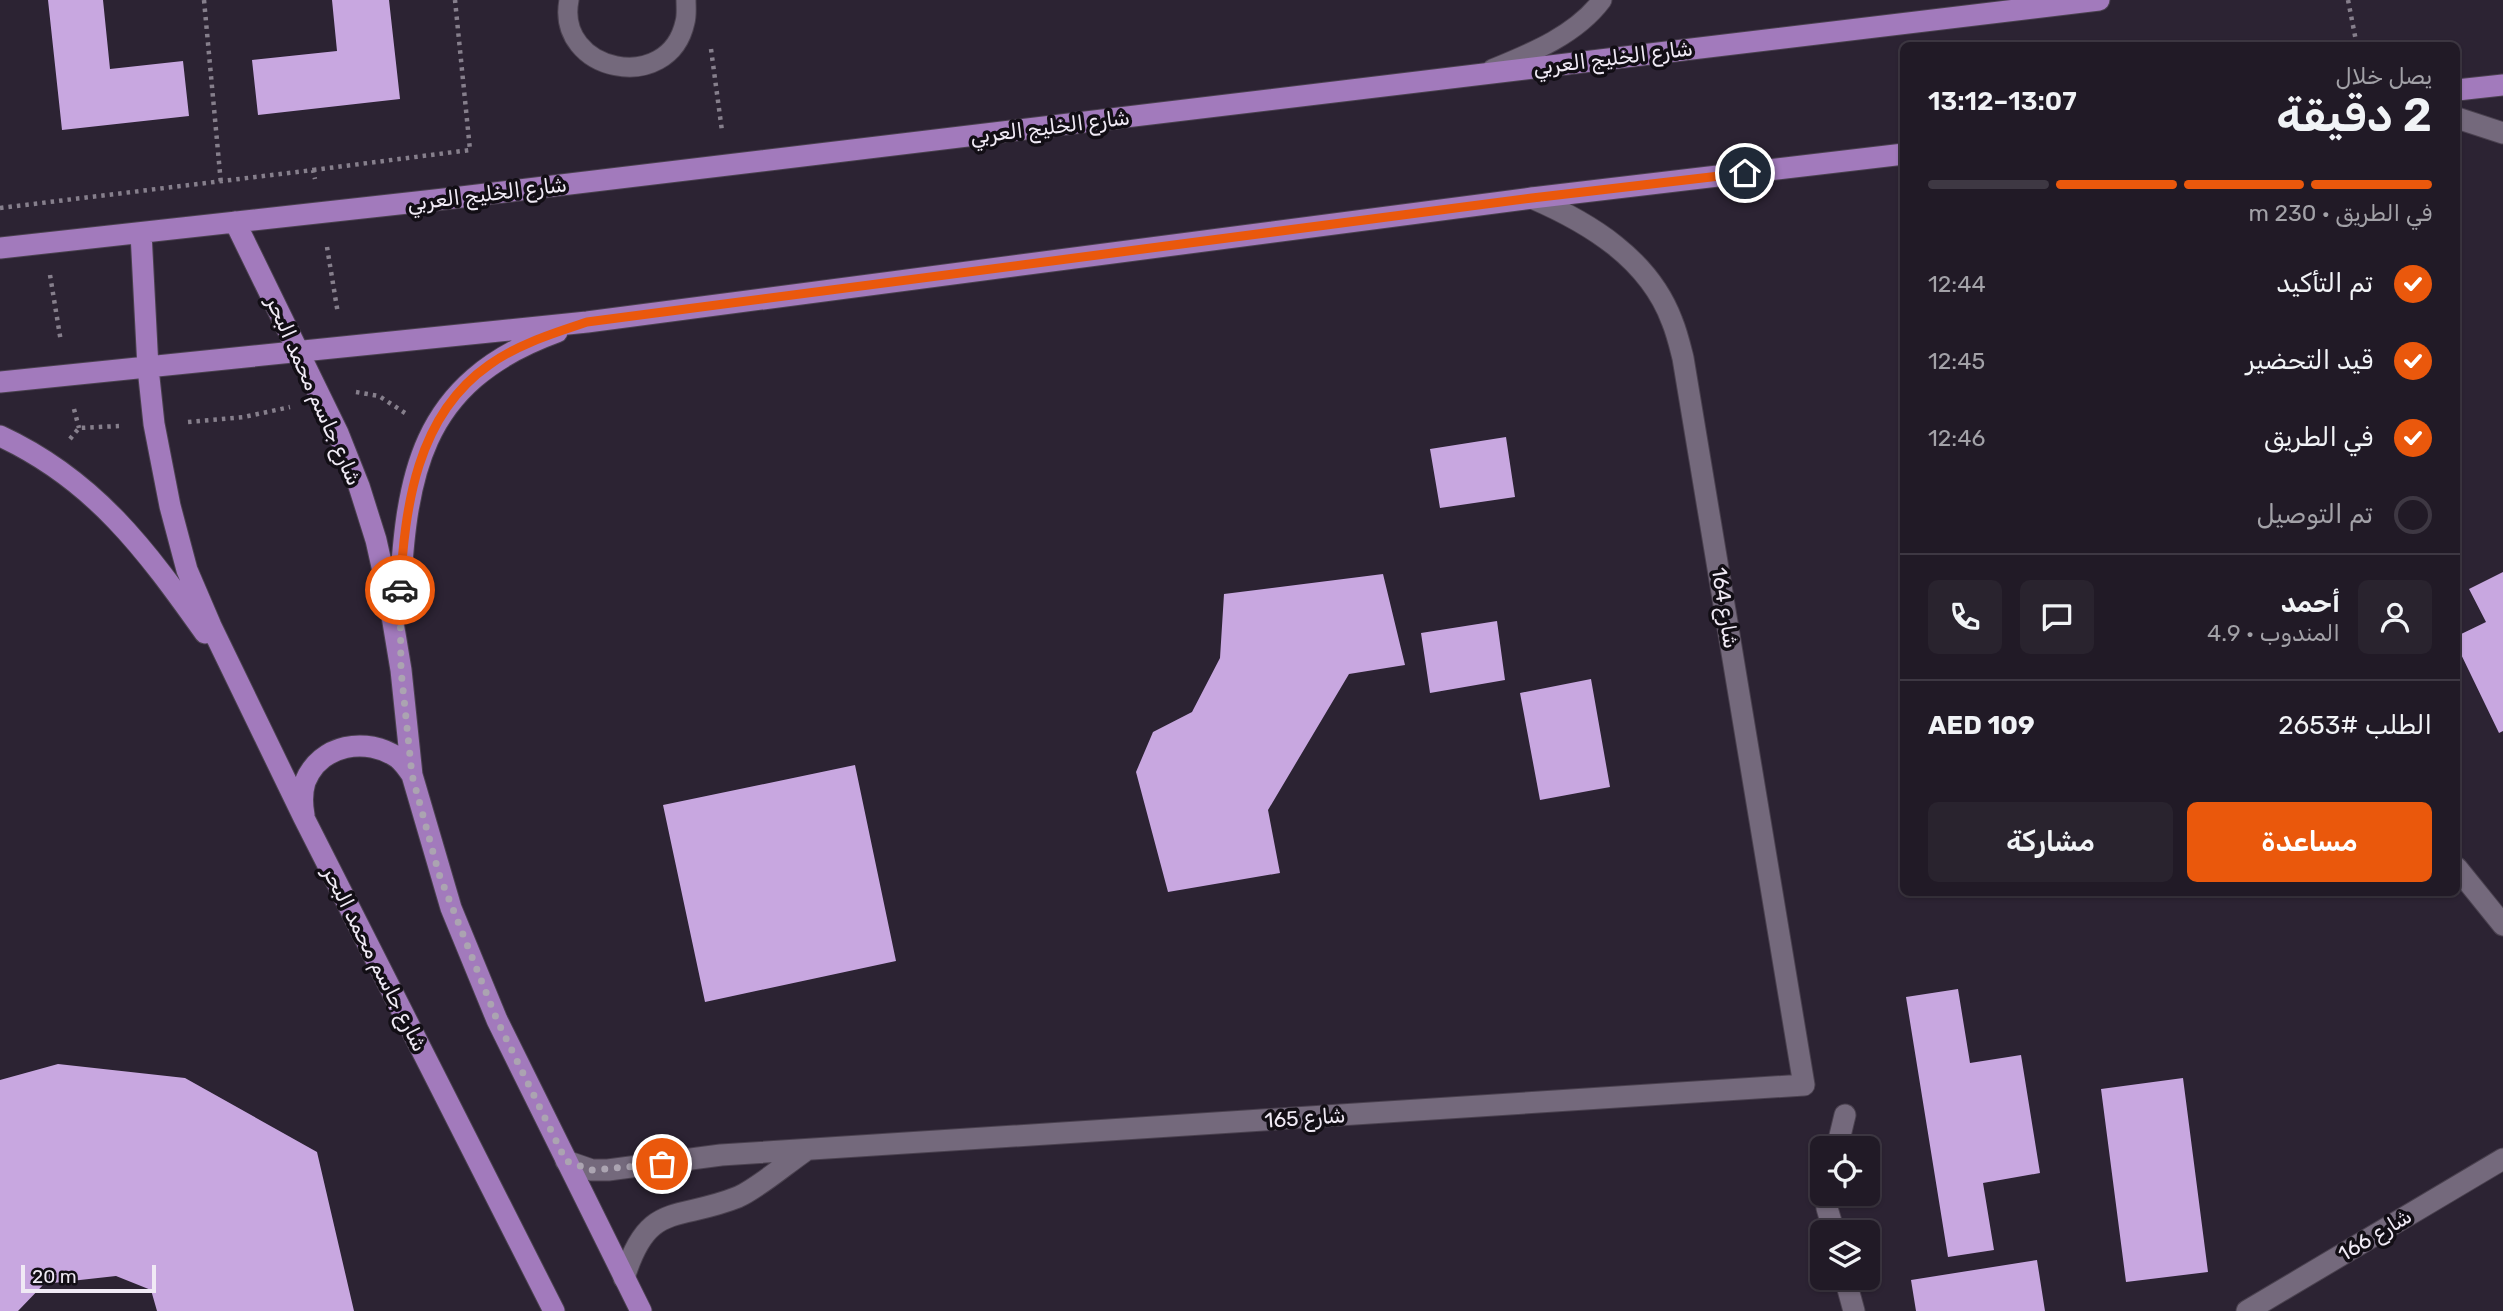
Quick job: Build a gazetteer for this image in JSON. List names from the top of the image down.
{
  "streets": {
    "main road": ["شارع الخليج العربي", "شارع جاسم محمد البحر"],
    "street": ["شارع 164", "شارع 165", "شارع 166"]
  },
  "crossings": [
    ["شارع الخليج العربي", "شارع جاسم محمد البحر"],
    ["شارع جاسم محمد البحر", "شارع 165"],
    ["شارع 164", "شارع 165"]
  ],
  "scale_bar": "20 m",
  "page": {
    "heading": ["2 دقيقة", "يصل خلال", "13:07–13:12"],
    "panel": [
      "أحمد",
      "المندوب · 4.9",
      "الطلب #2653",
      "AED 109"
    ],
    "bar": "في الطريق · 230 m",
    "list": [
      ["تم التأكيد", "12:44"],
      ["قيد التحضير", "12:45"],
      ["في الطريق", "12:46"],
      "تم التوصيل"
    ],
    "buttons": ["مساعدة", "مشاركة"],
    "scale": "20 m"
  }
}
